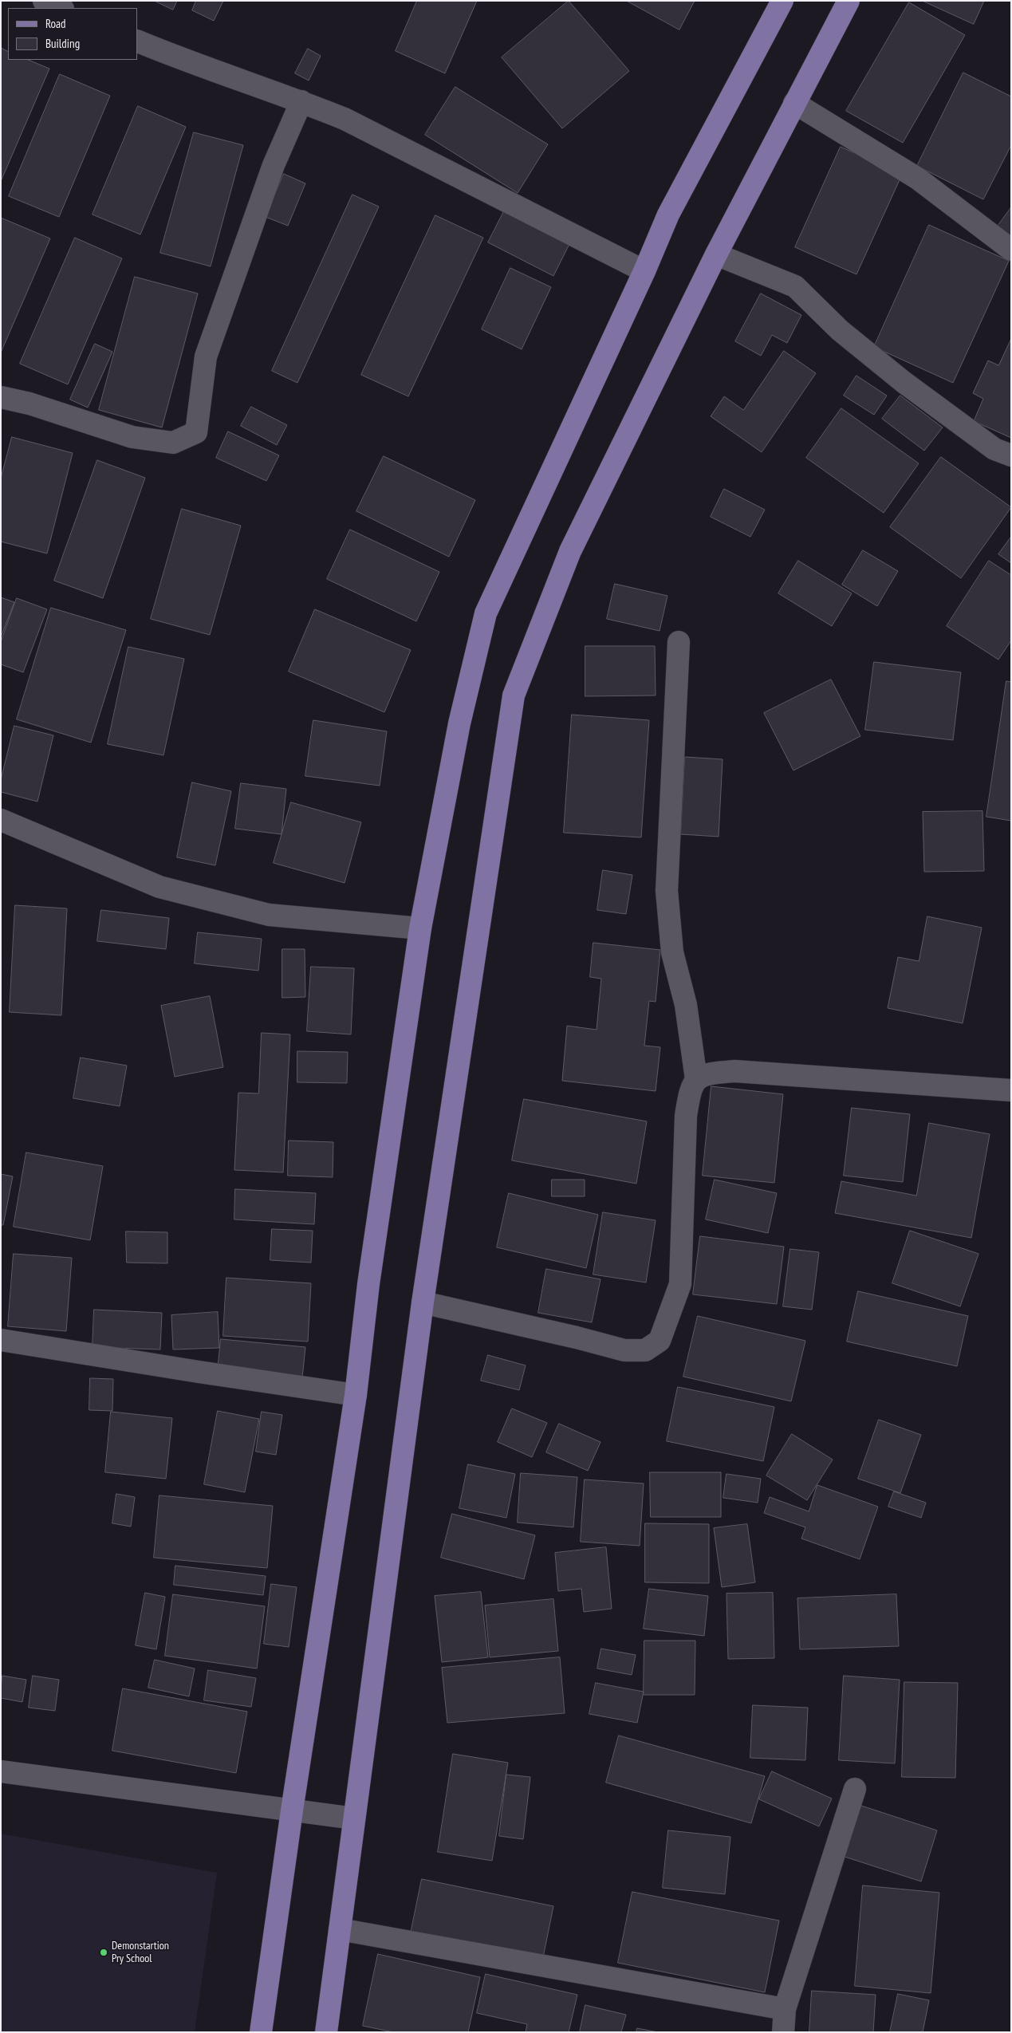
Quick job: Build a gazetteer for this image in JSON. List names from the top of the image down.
{
  "places": ["Demonstartion Pry School"],
  "legend": ["Road", "Building"]
}
